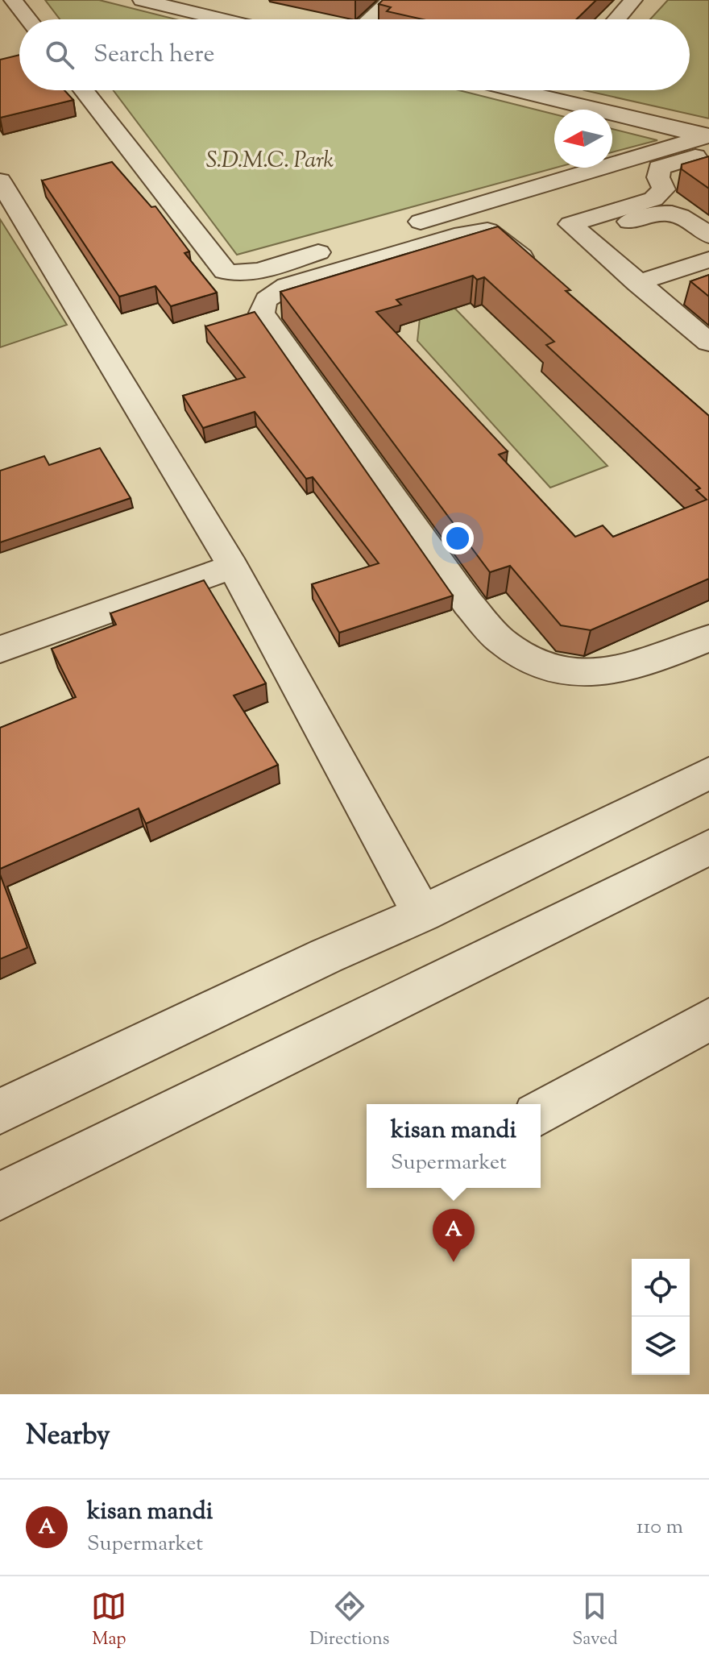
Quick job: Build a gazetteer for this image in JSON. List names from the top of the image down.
{
  "parks": ["S.D.M.C. Park"],
  "north": "left",
  "page": {
    "search": "Search here",
    "popup": ["kisan mandi", "Supermarket"],
    "pins": "A",
    "heading": "Nearby",
    "list": [
      {
        "mark": "A",
        "name": "kisan mandi",
        "note": "Supermarket",
        "value": "110 m"
      }
    ],
    "nav": ["Map", "Directions", "Saved"]
  }
}
